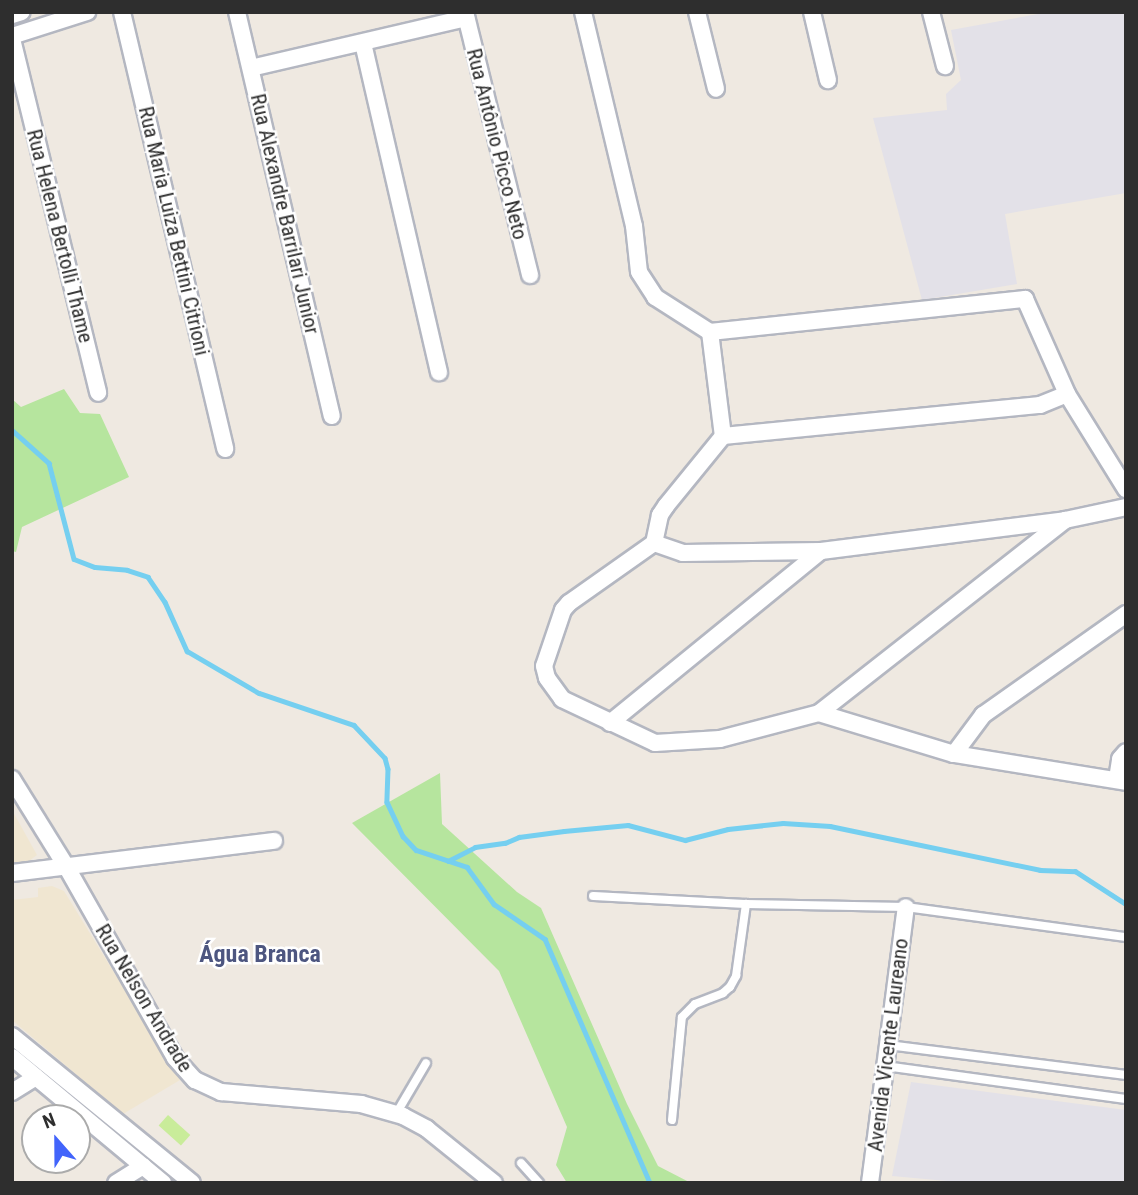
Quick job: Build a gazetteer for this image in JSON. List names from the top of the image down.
{
  "streets": {
    "street": [
      "Rua Antônio Picco Neto",
      "Rua Alexandre Barrilari Junior",
      "Rua Maria Luiza Bettini Citrioni",
      "Rua Helena Bertolli Thame",
      "Rua Nelson Andrade",
      "Avenida Vicente Laureano"
    ]
  },
  "districts": ["Água Branca"],
  "north": "top"
}
